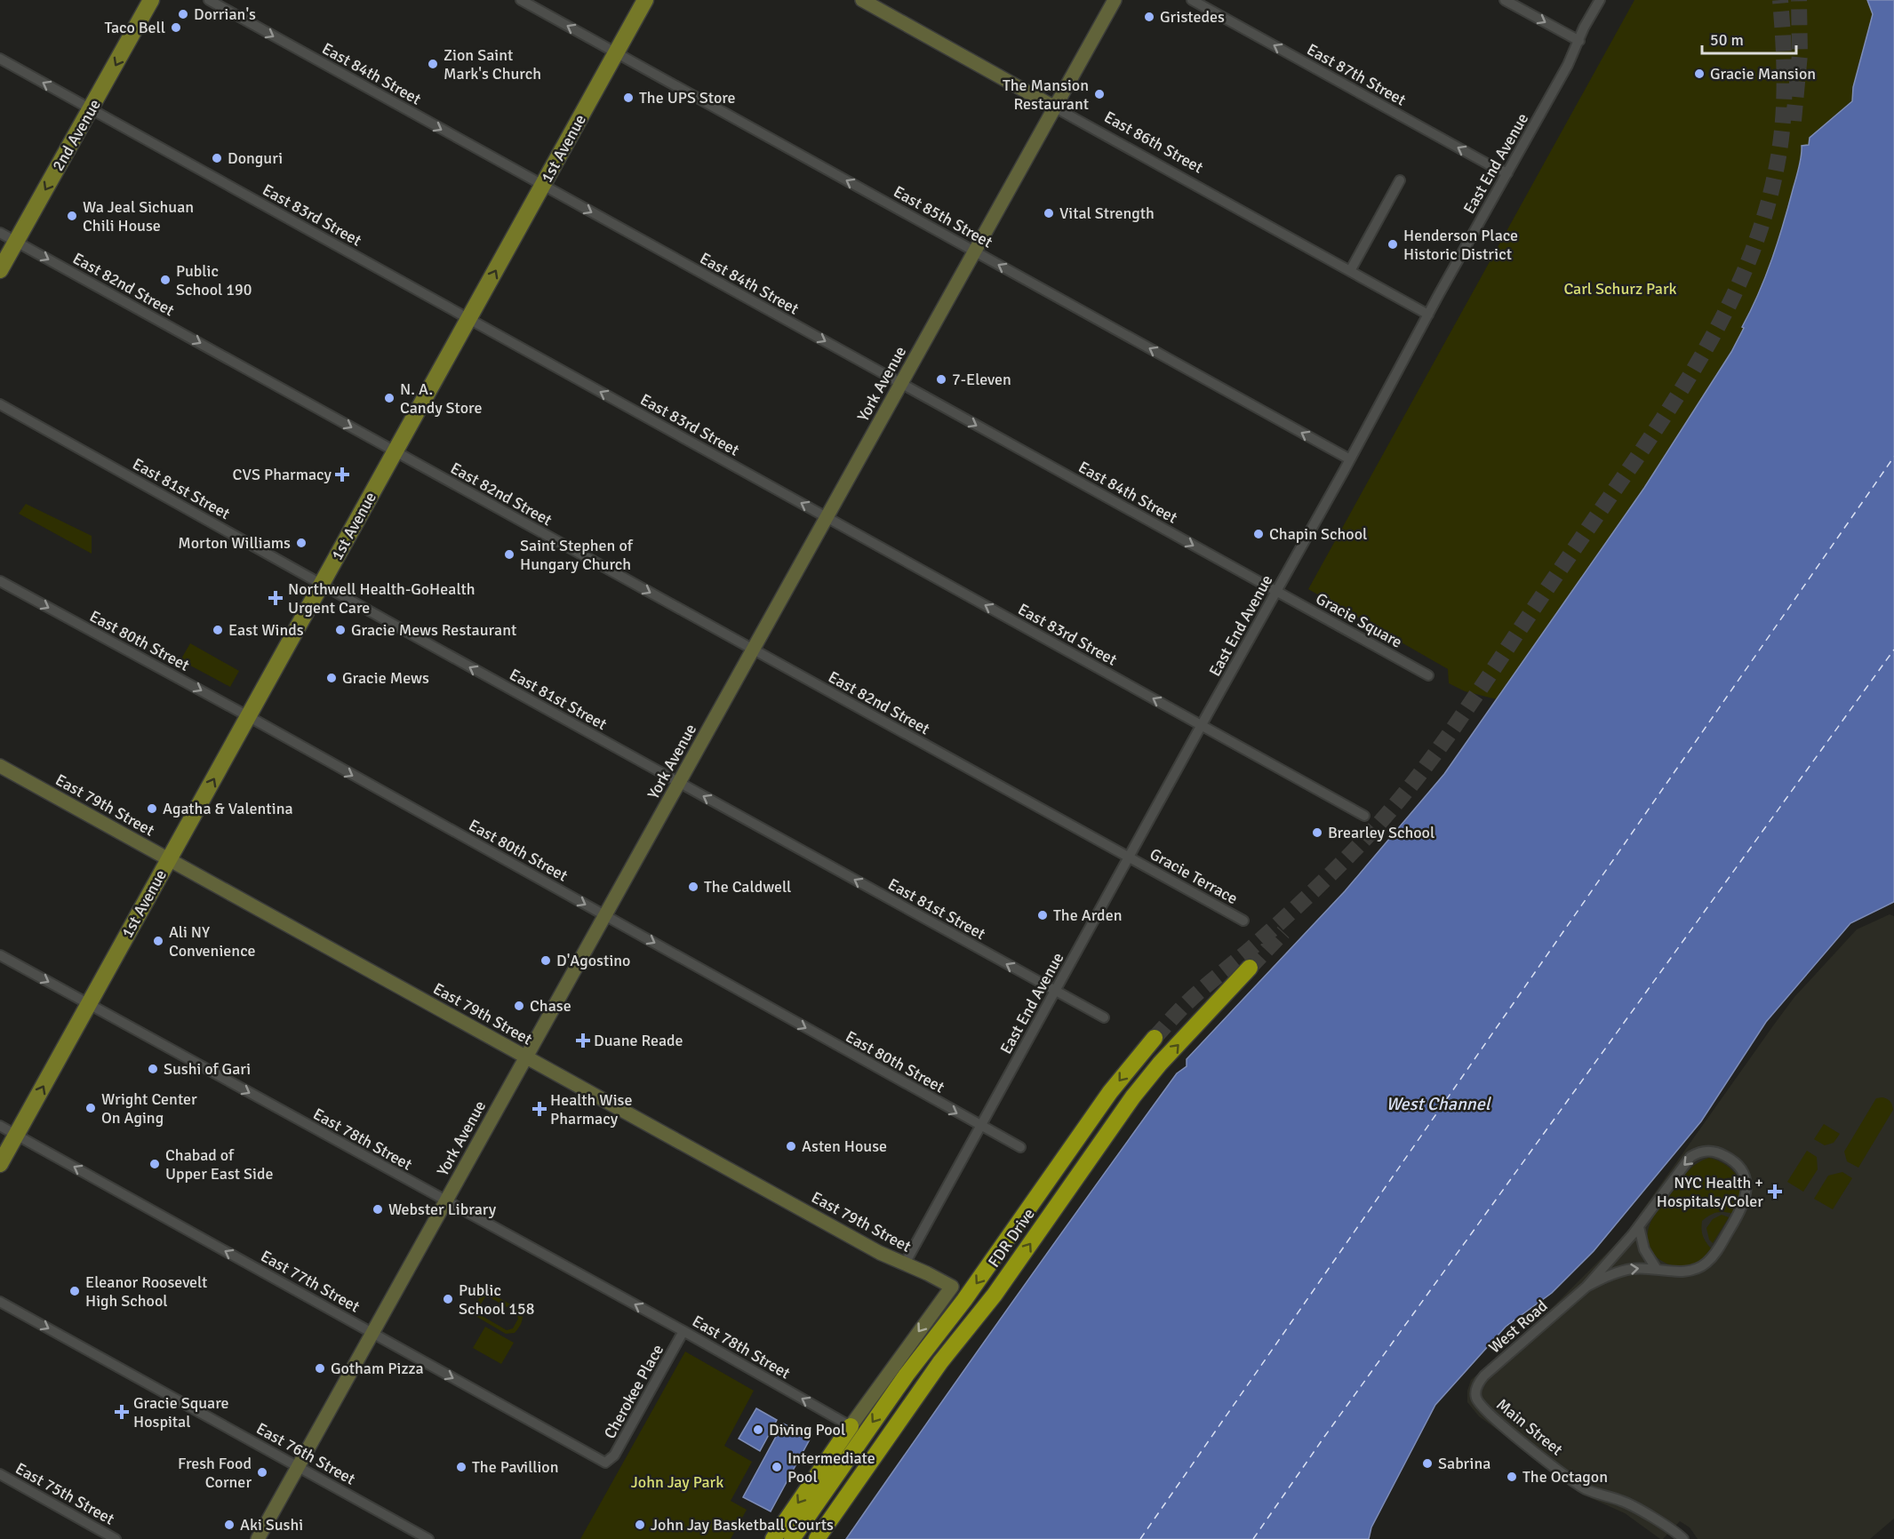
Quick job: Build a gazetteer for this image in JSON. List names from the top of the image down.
{
  "streets": {
    "highway": ["FDR Drive"],
    "main road": [
      "2nd Avenue",
      "East 86th Street",
      "1st Avenue",
      "York Avenue",
      "East 79th Street"
    ],
    "street": [
      "East 84th Street",
      "East 87th Street",
      "East End Avenue",
      "East 83rd Street",
      "East 85th Street",
      "East 82nd Street",
      "East 81st Street",
      "Gracie Square",
      "East 80th Street",
      "Gracie Terrace",
      "East 78th Street",
      "East 77th Street",
      "West Road",
      "Cherokee Place",
      "Main Street",
      "East 76th Street",
      "East 75th Street"
    ]
  },
  "crossings": [
    ["East 84th Street", "1st Avenue"],
    ["East 84th Street", "East End Avenue"],
    ["East 84th Street", "York Avenue"],
    ["East 84th Street", "Gracie Square"],
    ["East 87th Street", "East End Avenue"],
    ["2nd Avenue", "East 83rd Street"],
    ["2nd Avenue", "East 82nd Street"],
    ["East 86th Street", "East End Avenue"],
    ["East 86th Street", "York Avenue"],
    ["1st Avenue", "East 83rd Street"],
    ["1st Avenue", "East 85th Street"],
    ["1st Avenue", "East 82nd Street"],
    ["1st Avenue", "East 81st Street"],
    ["1st Avenue", "East 80th Street"],
    ["1st Avenue", "East 79th Street"],
    ["1st Avenue", "East 78th Street"],
    ["1st Avenue", "East 77th Street"],
    ["East End Avenue", "East 83rd Street"],
    ["East End Avenue", "East 85th Street"],
    ["East End Avenue", "East 82nd Street"],
    ["East End Avenue", "East 81st Street"],
    ["East End Avenue", "Gracie Square"],
    ["East End Avenue", "East 80th Street"],
    ["East End Avenue", "East 79th Street"],
    ["East End Avenue", "Gracie Terrace"],
    ["East 83rd Street", "York Avenue"],
    ["East 85th Street", "York Avenue"],
    ["East 82nd Street", "York Avenue"],
    ["East 82nd Street", "Gracie Terrace"],
    ["York Avenue", "East 81st Street"],
    ["York Avenue", "East 80th Street"],
    ["York Avenue", "East 79th Street"],
    ["York Avenue", "East 78th Street"],
    ["York Avenue", "East 77th Street"],
    ["York Avenue", "East 76th Street"],
    ["East 79th Street", "East 78th Street"],
    ["East 78th Street", "Cherokee Place"],
    ["East 77th Street", "Cherokee Place"],
    ["West Road", "Main Street"]
  ],
  "one_way": [
    "East 84th Street",
    "East 87th Street",
    "2nd Avenue",
    "1st Avenue",
    "East 83rd Street",
    "East 85th Street",
    "East 82nd Street",
    "East 81st Street",
    "East 80th Street",
    "East 76th Street"
  ],
  "water": ["West Channel"],
  "parks": ["Carl Schurz Park", "John Jay Park"],
  "places": {
    "other": [
      "Dorrian's",
      "Gristedes",
      "Taco Bell",
      "Zion Saint Mark's Church",
      "Gracie Mansion",
      "The Mansion Restaurant",
      "The UPS Store",
      "Donguri",
      "Vital Strength",
      "Wa Jeal Sichuan Chili House",
      "Henderson Place Historic District",
      "Public School 190",
      "7-Eleven",
      "N. A. Candy Store",
      "Chapin School",
      "Morton Williams",
      "Saint Stephen of Hungary Church",
      "East Winds",
      "Gracie Mews Restaurant",
      "Gracie Mews",
      "Agatha & Valentina",
      "Brearley School",
      "The Caldwell",
      "The Arden",
      "Ali NY Convenience",
      "D'Agostino",
      "Chase",
      "Sushi of Gari",
      "Wright Center On Aging",
      "Asten House",
      "Chabad of Upper East Side",
      "Webster Library",
      "Eleanor Roosevelt High School",
      "Public School 158",
      "Gotham Pizza",
      "Diving Pool",
      "Sabrina",
      "The Pavillion",
      "Intermediate Pool",
      "Fresh Food Corner",
      "The Octagon",
      "Aki Sushi",
      "John Jay Basketball Courts"
    ],
    "health": [
      "CVS Pharmacy",
      "Northwell Health-GoHealth Urgent Care",
      "Duane Reade",
      "Health Wise Pharmacy",
      "NYC Health + Hospitals/Coler",
      "Gracie Square Hospital"
    ]
  },
  "scale_bar": "50 m"
}
